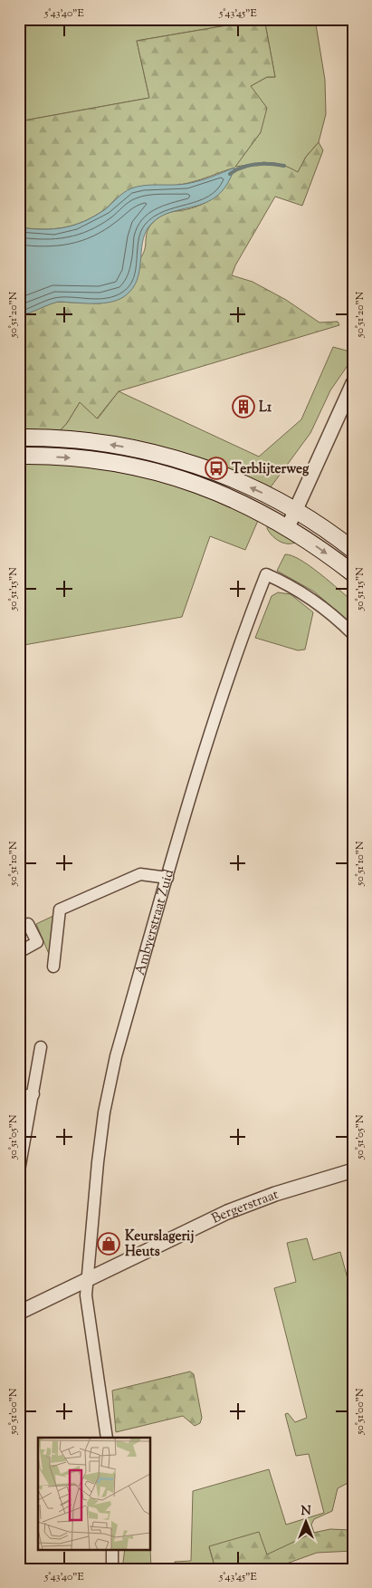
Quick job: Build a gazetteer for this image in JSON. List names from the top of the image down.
{
  "streets": {
    "street": ["Ambyerstraat Zuid", "Bergerstraat"]
  },
  "crossings": [
    ["Ambyerstraat Zuid", "Bergerstraat"]
  ],
  "places": {
    "building": ["L1"],
    "bus stop": ["Terblijterweg"],
    "shop": ["Keurslagerij Heuts"]
  },
  "north": "top",
  "coordinates": [
    "5°43'40\"E",
    "5°43'45\"E",
    "50°51'20\"N",
    "50°51'15\"N",
    "50°51'10\"N",
    "50°51'05\"N",
    "50°51'00\"N"
  ]
}
